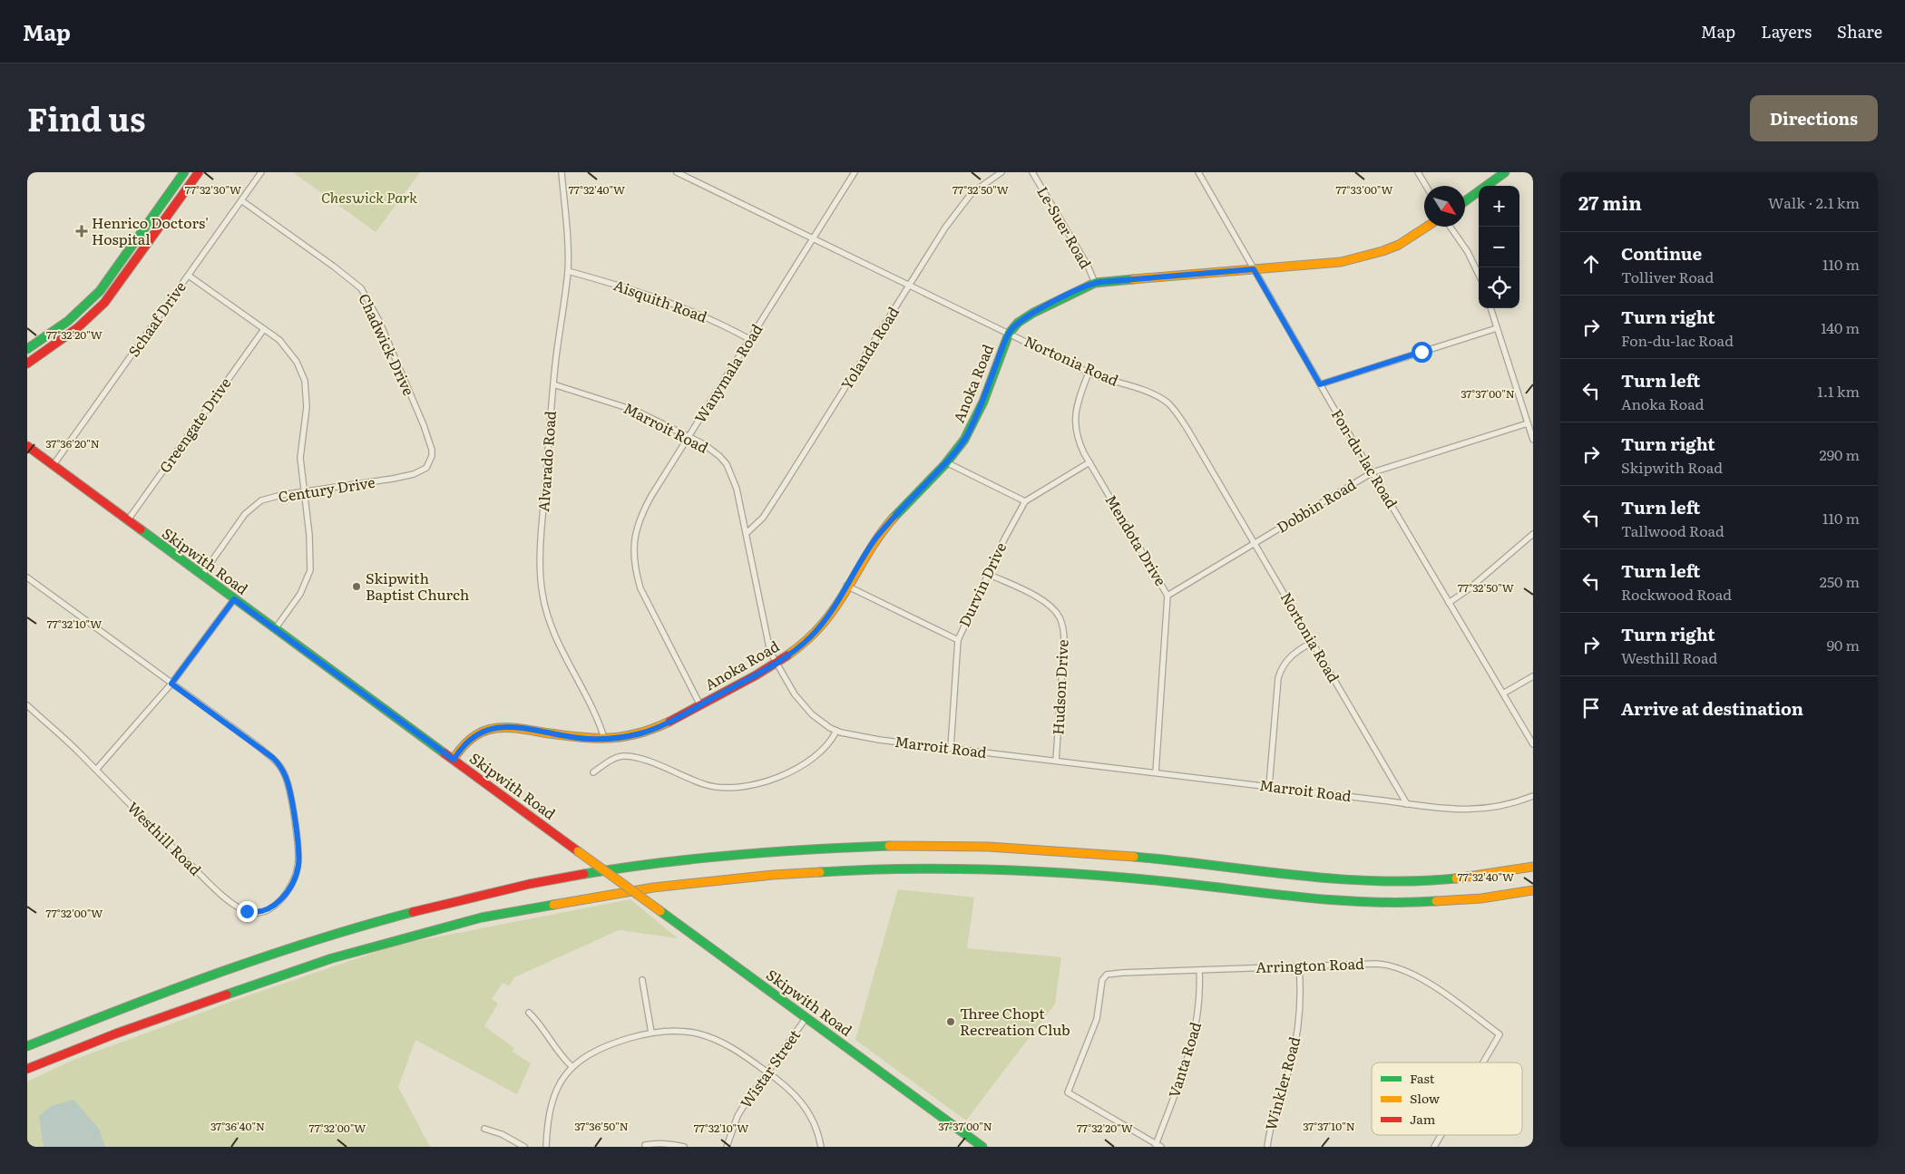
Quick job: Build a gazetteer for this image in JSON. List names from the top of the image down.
{
  "streets": {
    "main road": ["Anoka Road", "Skipwith Road"],
    "street": [
      "Le-Suer Road",
      "Aisquith Road",
      "Schaaf Drive",
      "Chadwick Drive",
      "Yolanda Road",
      "Nortonia Road",
      "Wanymala Road",
      "Greengate Drive",
      "Marroit Road",
      "Fon-du-lac Road",
      "Alvarado Road",
      "Century Drive",
      "Dobbin Road",
      "Mendota Drive",
      "Durvin Drive",
      "Hudson Drive",
      "Westhill Road",
      "Arrington Road",
      "Vanta Road",
      "Wistar Street",
      "Winkler Road"
    ]
  },
  "crossings": [
    ["Le-Suer Road", "Anoka Road"],
    ["Aisquith Road", "Wanymala Road"],
    ["Aisquith Road", "Alvarado Road"],
    ["Schaaf Drive", "Chadwick Drive"],
    ["Schaaf Drive", "Skipwith Road"],
    ["Chadwick Drive", "Century Drive"],
    ["Yolanda Road", "Nortonia Road"],
    ["Yolanda Road", "Marroit Road"],
    ["Nortonia Road", "Wanymala Road"],
    ["Nortonia Road", "Anoka Road"],
    ["Nortonia Road", "Marroit Road"],
    ["Nortonia Road", "Dobbin Road"],
    ["Nortonia Road", "Mendota Drive"],
    ["Wanymala Road", "Anoka Road"],
    ["Wanymala Road", "Marroit Road"],
    ["Anoka Road", "Marroit Road"],
    ["Anoka Road", "Fon-du-lac Road"],
    ["Anoka Road", "Alvarado Road"],
    ["Anoka Road", "Skipwith Road"],
    ["Greengate Drive", "Skipwith Road"],
    ["Marroit Road", "Alvarado Road"],
    ["Marroit Road", "Mendota Drive"],
    ["Marroit Road", "Durvin Drive"],
    ["Marroit Road", "Hudson Drive"],
    ["Fon-du-lac Road", "Dobbin Road"],
    ["Century Drive", "Skipwith Road"],
    ["Dobbin Road", "Mendota Drive"],
    ["Skipwith Road", "Wistar Street"],
    ["Durvin Drive", "Hudson Drive"],
    ["Arrington Road", "Vanta Road"],
    ["Arrington Road", "Winkler Road"]
  ],
  "parks": ["Cheswick Park"],
  "places": {
    "health": ["Henrico Doctors' Hospital"],
    "other": ["Skipwith Baptist Church", "Three Chopt Recreation Club"]
  },
  "legend": ["Fast", "Slow", "Jam"],
  "north": "bottom right",
  "page": {
    "header": "Map",
    "nav": ["Map", "Layers", "Share"],
    "title": "Find us",
    "buttons": "Directions",
    "heading": ["27 min", "Walk · 2.1 km"],
    "map_buttons": ["+", "−"],
    "list": [
      ["Continue", "Tolliver Road", "110 m"],
      ["Turn right", "Fon-du-lac Road", "140 m"],
      ["Turn left", "Anoka Road", "1.1 km"],
      ["Turn right", "Skipwith Road", "290 m"],
      ["Turn left", "Tallwood Road", "110 m"],
      ["Turn left", "Rockwood Road", "250 m"],
      ["Turn right", "Westhill Road", "90 m"],
      "Arrive at destination"
    ]
  },
  "coordinates": [
    "77°32'30\"W",
    "77°32'50\"W",
    "77°32'40\"W",
    "77°33'00\"W",
    "77°32'20\"W",
    "37°37'00\"N",
    "37°36'20\"N",
    "77°32'10\"W",
    "77°32'00\"W",
    "37°36'40\"N",
    "37°36'50\"N",
    "37°37'10\"N"
  ]
}
